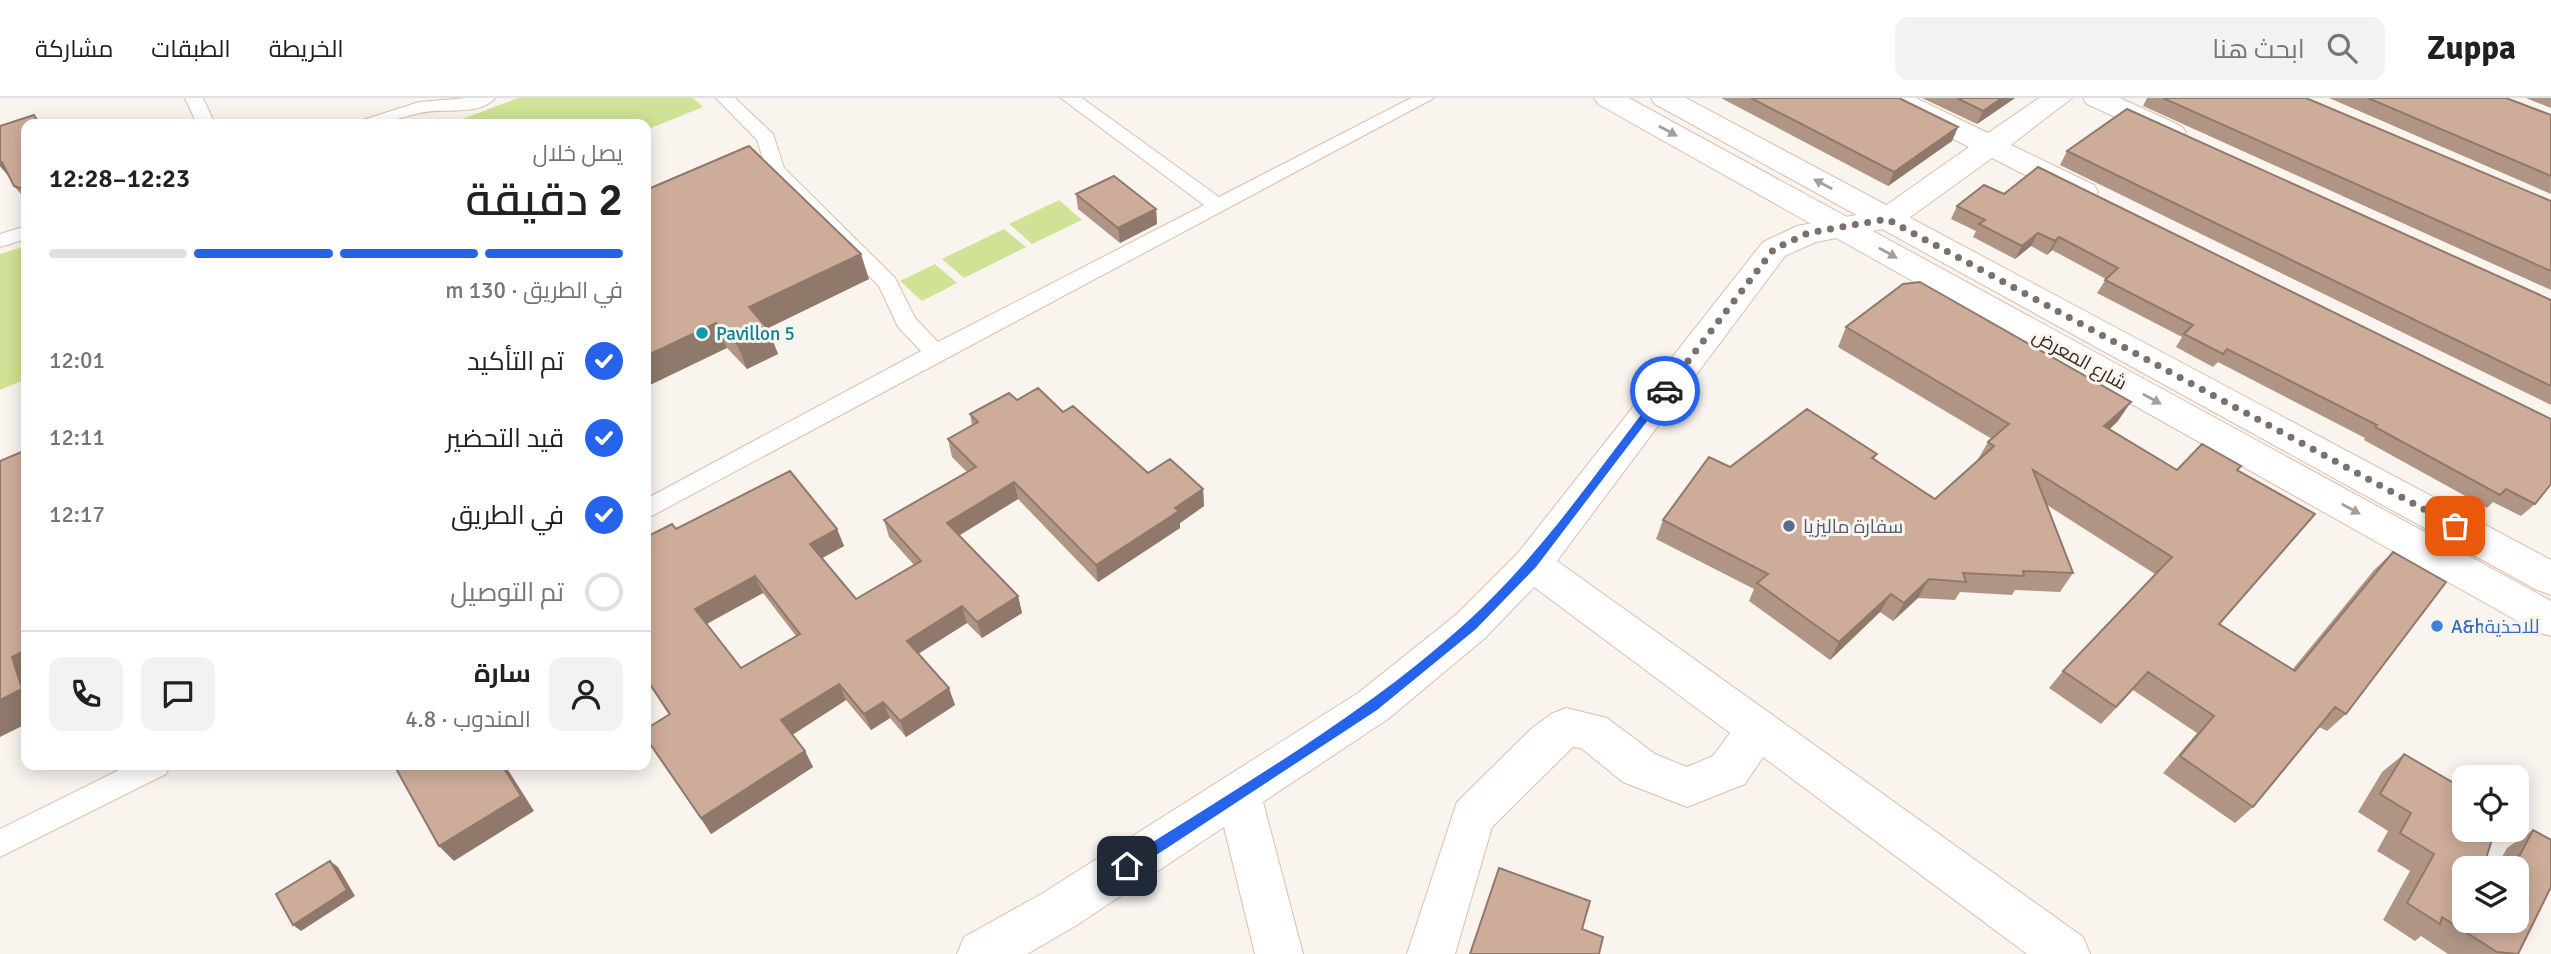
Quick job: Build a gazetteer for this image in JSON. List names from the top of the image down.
{
  "streets": {
    "street": ["شارع المعرض"]
  },
  "places": ["Pavillon 5", "سفارة ماليزيا", "A&hللاحذية"],
  "page": {
    "header": "Zuppa",
    "search": "ابحث هنا",
    "nav": ["الخريطة", "الطبقات", "مشاركة"],
    "heading": ["2 دقيقة", "يصل خلال", "12:23–12:28"],
    "panel": ["سارة", "المندوب · 4.8"],
    "bar": "في الطريق · 130 m",
    "list": [
      ["تم التأكيد", "12:01"],
      ["قيد التحضير", "12:11"],
      ["في الطريق", "12:17"],
      "تم التوصيل"
    ]
  }
}
